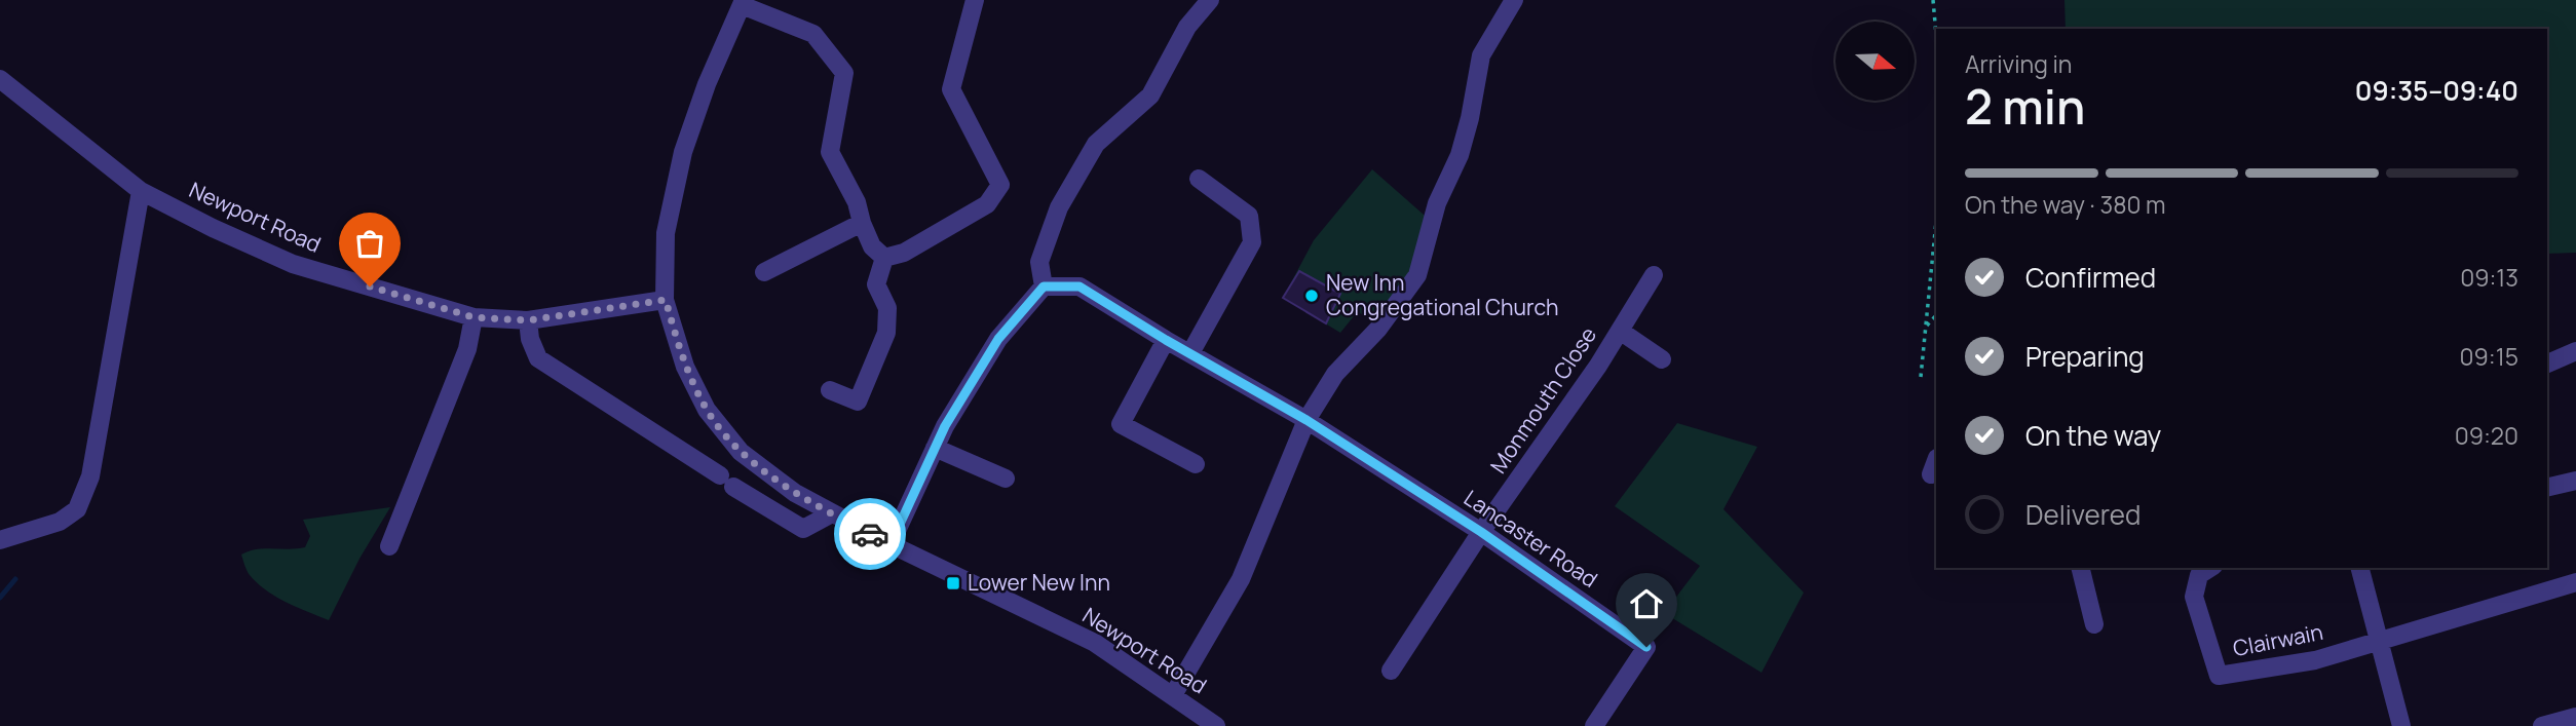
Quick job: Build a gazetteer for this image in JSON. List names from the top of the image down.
{
  "streets": {
    "street": [
      "Newport Road",
      "Monmouth Close",
      "Lancaster Road",
      "Clairwain"
    ]
  },
  "crossings": [
    ["Monmouth Close", "Lancaster Road"]
  ],
  "places": {
    "other": ["New Inn Congregational Church"],
    "transit": ["Lower New Inn"]
  },
  "north": "right",
  "page": {
    "heading": ["2 min", "Arriving in", "09:35–09:40"],
    "bar": "On the way · 380 m",
    "list": [
      ["Confirmed", "09:13"],
      ["Preparing", "09:15"],
      ["On the way", "09:20"],
      "Delivered"
    ]
  }
}
